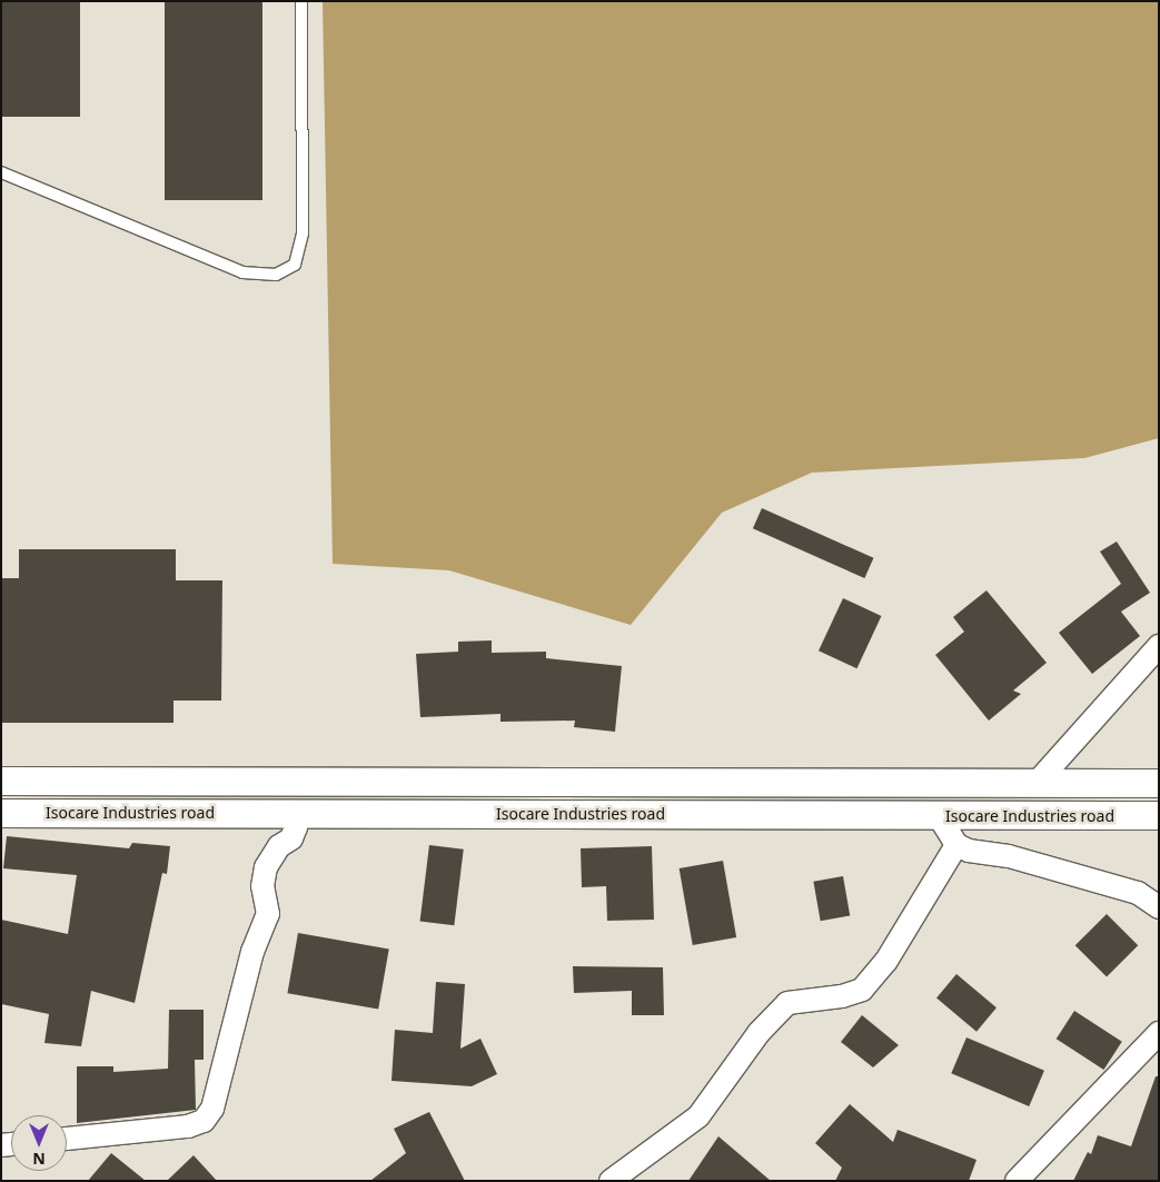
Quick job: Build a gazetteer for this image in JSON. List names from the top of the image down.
{
  "streets": {
    "street": ["Isocare Industries road"]
  },
  "north": "bottom"
}
